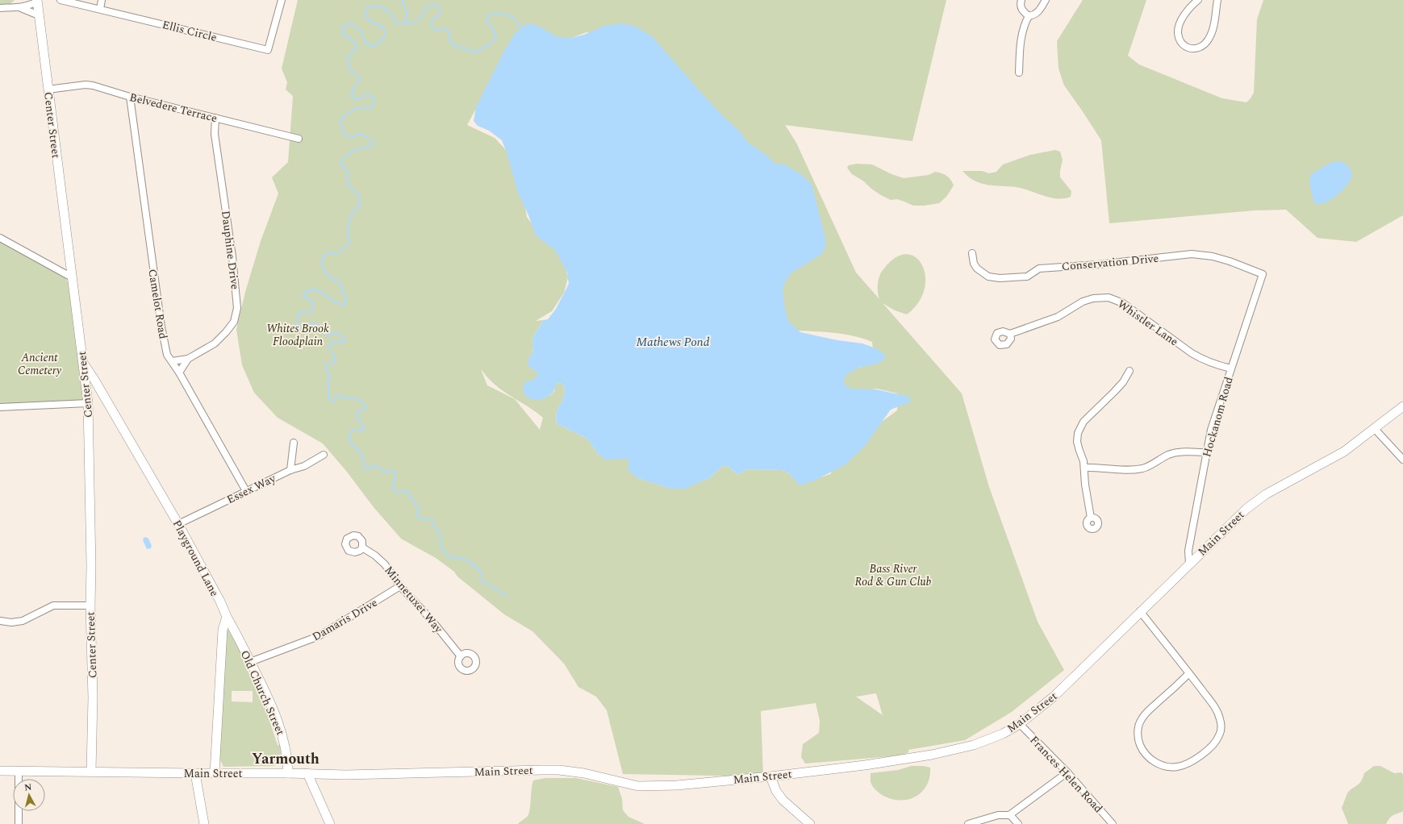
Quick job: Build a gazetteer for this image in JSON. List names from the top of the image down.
{
  "streets": {
    "main road": [
      "Center Street",
      "Main Street",
      "Playground Lane",
      "Old Church Street"
    ],
    "street": [
      "Ellis Circle",
      "Belvedere Terrace",
      "Dauphine Drive",
      "Conservation Drive",
      "Camelot Road",
      "Whistler Lane",
      "Hockanom Road",
      "Essex Way",
      "Minnetuxet Way",
      "Damaris Drive",
      "Frances Helen Road"
    ]
  },
  "crossings": [
    ["Belvedere Terrace", "Center Street"],
    ["Belvedere Terrace", "Dauphine Drive"],
    ["Belvedere Terrace", "Camelot Road"],
    ["Center Street", "Main Street"],
    ["Center Street", "Playground Lane"],
    ["Dauphine Drive", "Camelot Road"],
    ["Conservation Drive", "Hockanom Road"],
    ["Camelot Road", "Essex Way"],
    ["Whistler Lane", "Hockanom Road"],
    ["Hockanom Road", "Main Street"],
    ["Essex Way", "Playground Lane"],
    ["Main Street", "Old Church Street"],
    ["Main Street", "Frances Helen Road"],
    ["Playground Lane", "Old Church Street"],
    ["Minnetuxet Way", "Damaris Drive"],
    ["Damaris Drive", "Old Church Street"]
  ],
  "districts": ["Yarmouth"],
  "water": ["Mathews Pond"],
  "parks": ["Whites Brook Floodplain", "Ancient Cemetery", "Bass River Rod & Gun Club"],
  "north": "top"
}
